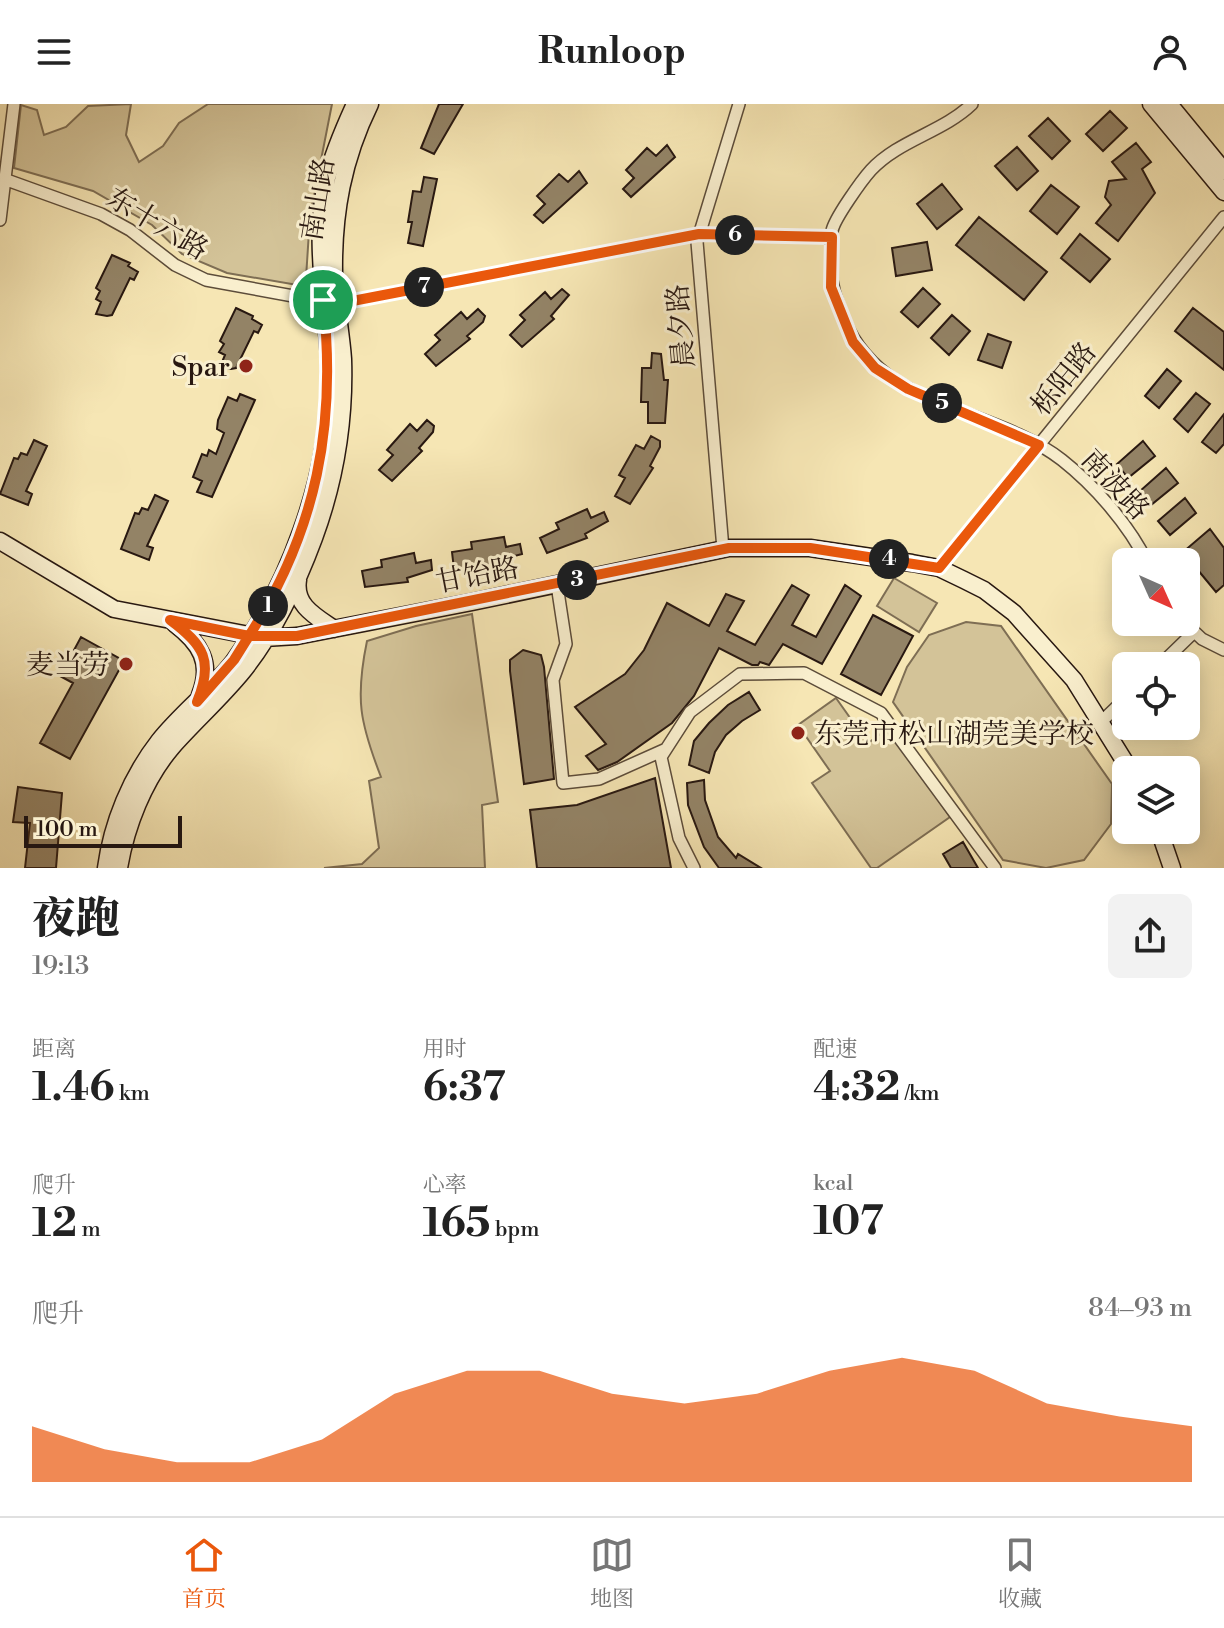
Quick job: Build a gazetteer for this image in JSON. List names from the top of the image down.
{
  "streets": {
    "main road": ["南山路", "甘饴路"],
    "street": [
      "东十六路",
      "晨夕路",
      "栎阳路",
      "南波路"
    ]
  },
  "crossings": [
    ["南山路", "东十六路"],
    ["南山路", "甘饴路"],
    ["晨夕路", "甘饴路"],
    ["栎阳路", "南波路"],
    ["栎阳路", "甘饴路"]
  ],
  "places": ["Spar", "麦当劳", "东莞市松山湖莞美学校"],
  "scale_bar": "100 m",
  "north": "bottom right",
  "page": {
    "header": "Runloop",
    "pins": [
      "6",
      "7",
      "5",
      "4",
      "3",
      "1"
    ],
    "scale": "100 m",
    "heading": ["夜跑", "19:13"],
    "stats": [
      ["距离", "1.46 km"],
      ["用时", "6:37"],
      ["配速", "4:32 /km"],
      ["爬升", "12 m"],
      ["心率", "165 bpm"],
      ["kcal", "107"]
    ],
    "chart": ["爬升", "84–93 m"],
    "tabs": ["首页", "地图", "收藏"]
  }
}
